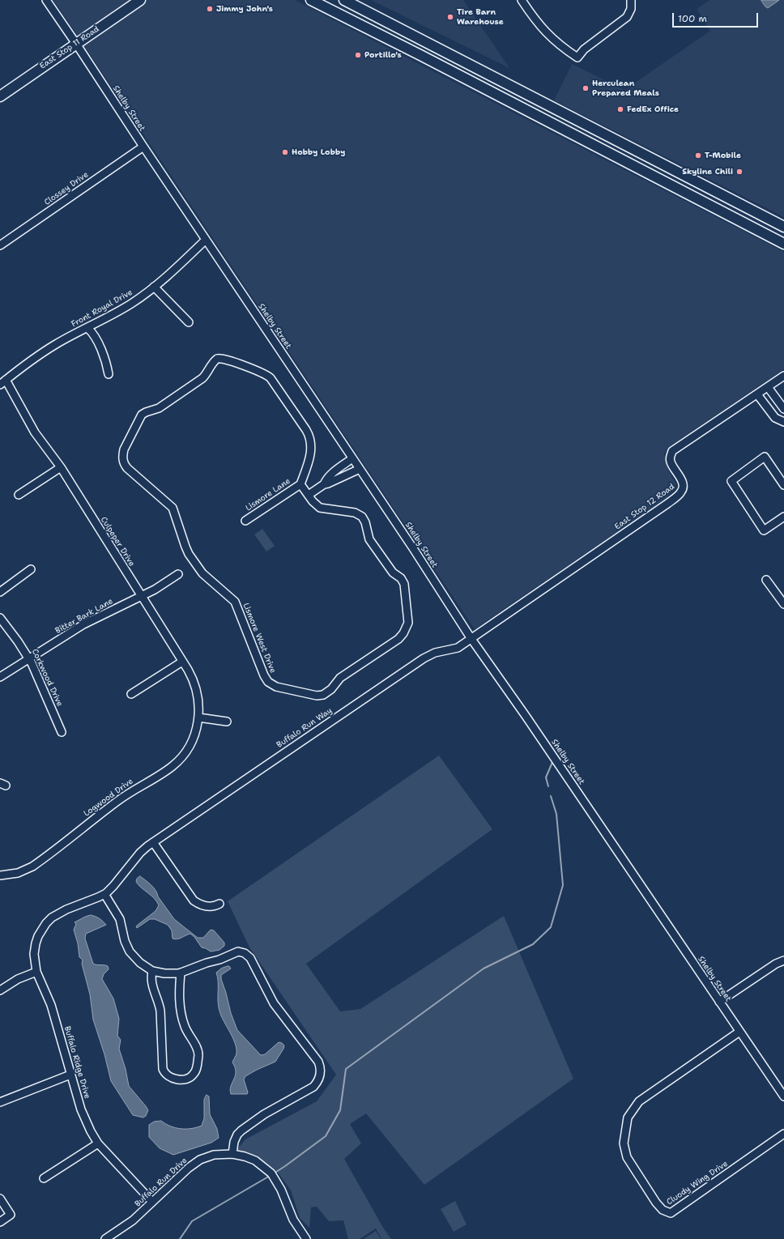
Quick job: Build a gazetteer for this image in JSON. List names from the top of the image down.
{
  "streets": {
    "main road": ["East Stop 11 Road"],
    "street": [
      "Shelby Street",
      "Clossey Drive",
      "Front Royal Drive",
      "Lismore Lane",
      "East Stop 12 Road",
      "Culpeper Drive",
      "Bitter Bark Lane",
      "Lismore West Drive",
      "Corkwood Drive",
      "Buffalo Run Way",
      "Logwood Drive",
      "Buffalo Ridge Drive",
      "Buffalo Run Drive",
      "Cluody Wing Drive"
    ]
  },
  "crossings": [
    ["East Stop 11 Road", "Shelby Street"],
    ["Shelby Street", "Clossey Drive"],
    ["Shelby Street", "Front Royal Drive"],
    ["Shelby Street", "East Stop 12 Road"],
    ["Shelby Street", "Buffalo Run Way"],
    ["Shelby Street", "Cluody Wing Drive"],
    ["Front Royal Drive", "Culpeper Drive"],
    ["Lismore Lane", "Lismore West Drive"],
    ["East Stop 12 Road", "Buffalo Run Way"],
    ["Culpeper Drive", "Bitter Bark Lane"],
    ["Culpeper Drive", "Logwood Drive"],
    ["Bitter Bark Lane", "Corkwood Drive"],
    ["Buffalo Run Way", "Buffalo Ridge Drive"],
    ["Buffalo Ridge Drive", "Buffalo Run Drive"]
  ],
  "places": [
    "Jimmy John's",
    "Tire Barn Warehouse",
    "Portillo's",
    "Herculean Prepared Meals",
    "FedEx Office",
    "Hobby Lobby",
    "T-Mobile",
    "Skyline Chili"
  ],
  "scale_bar": "100 m"
}
